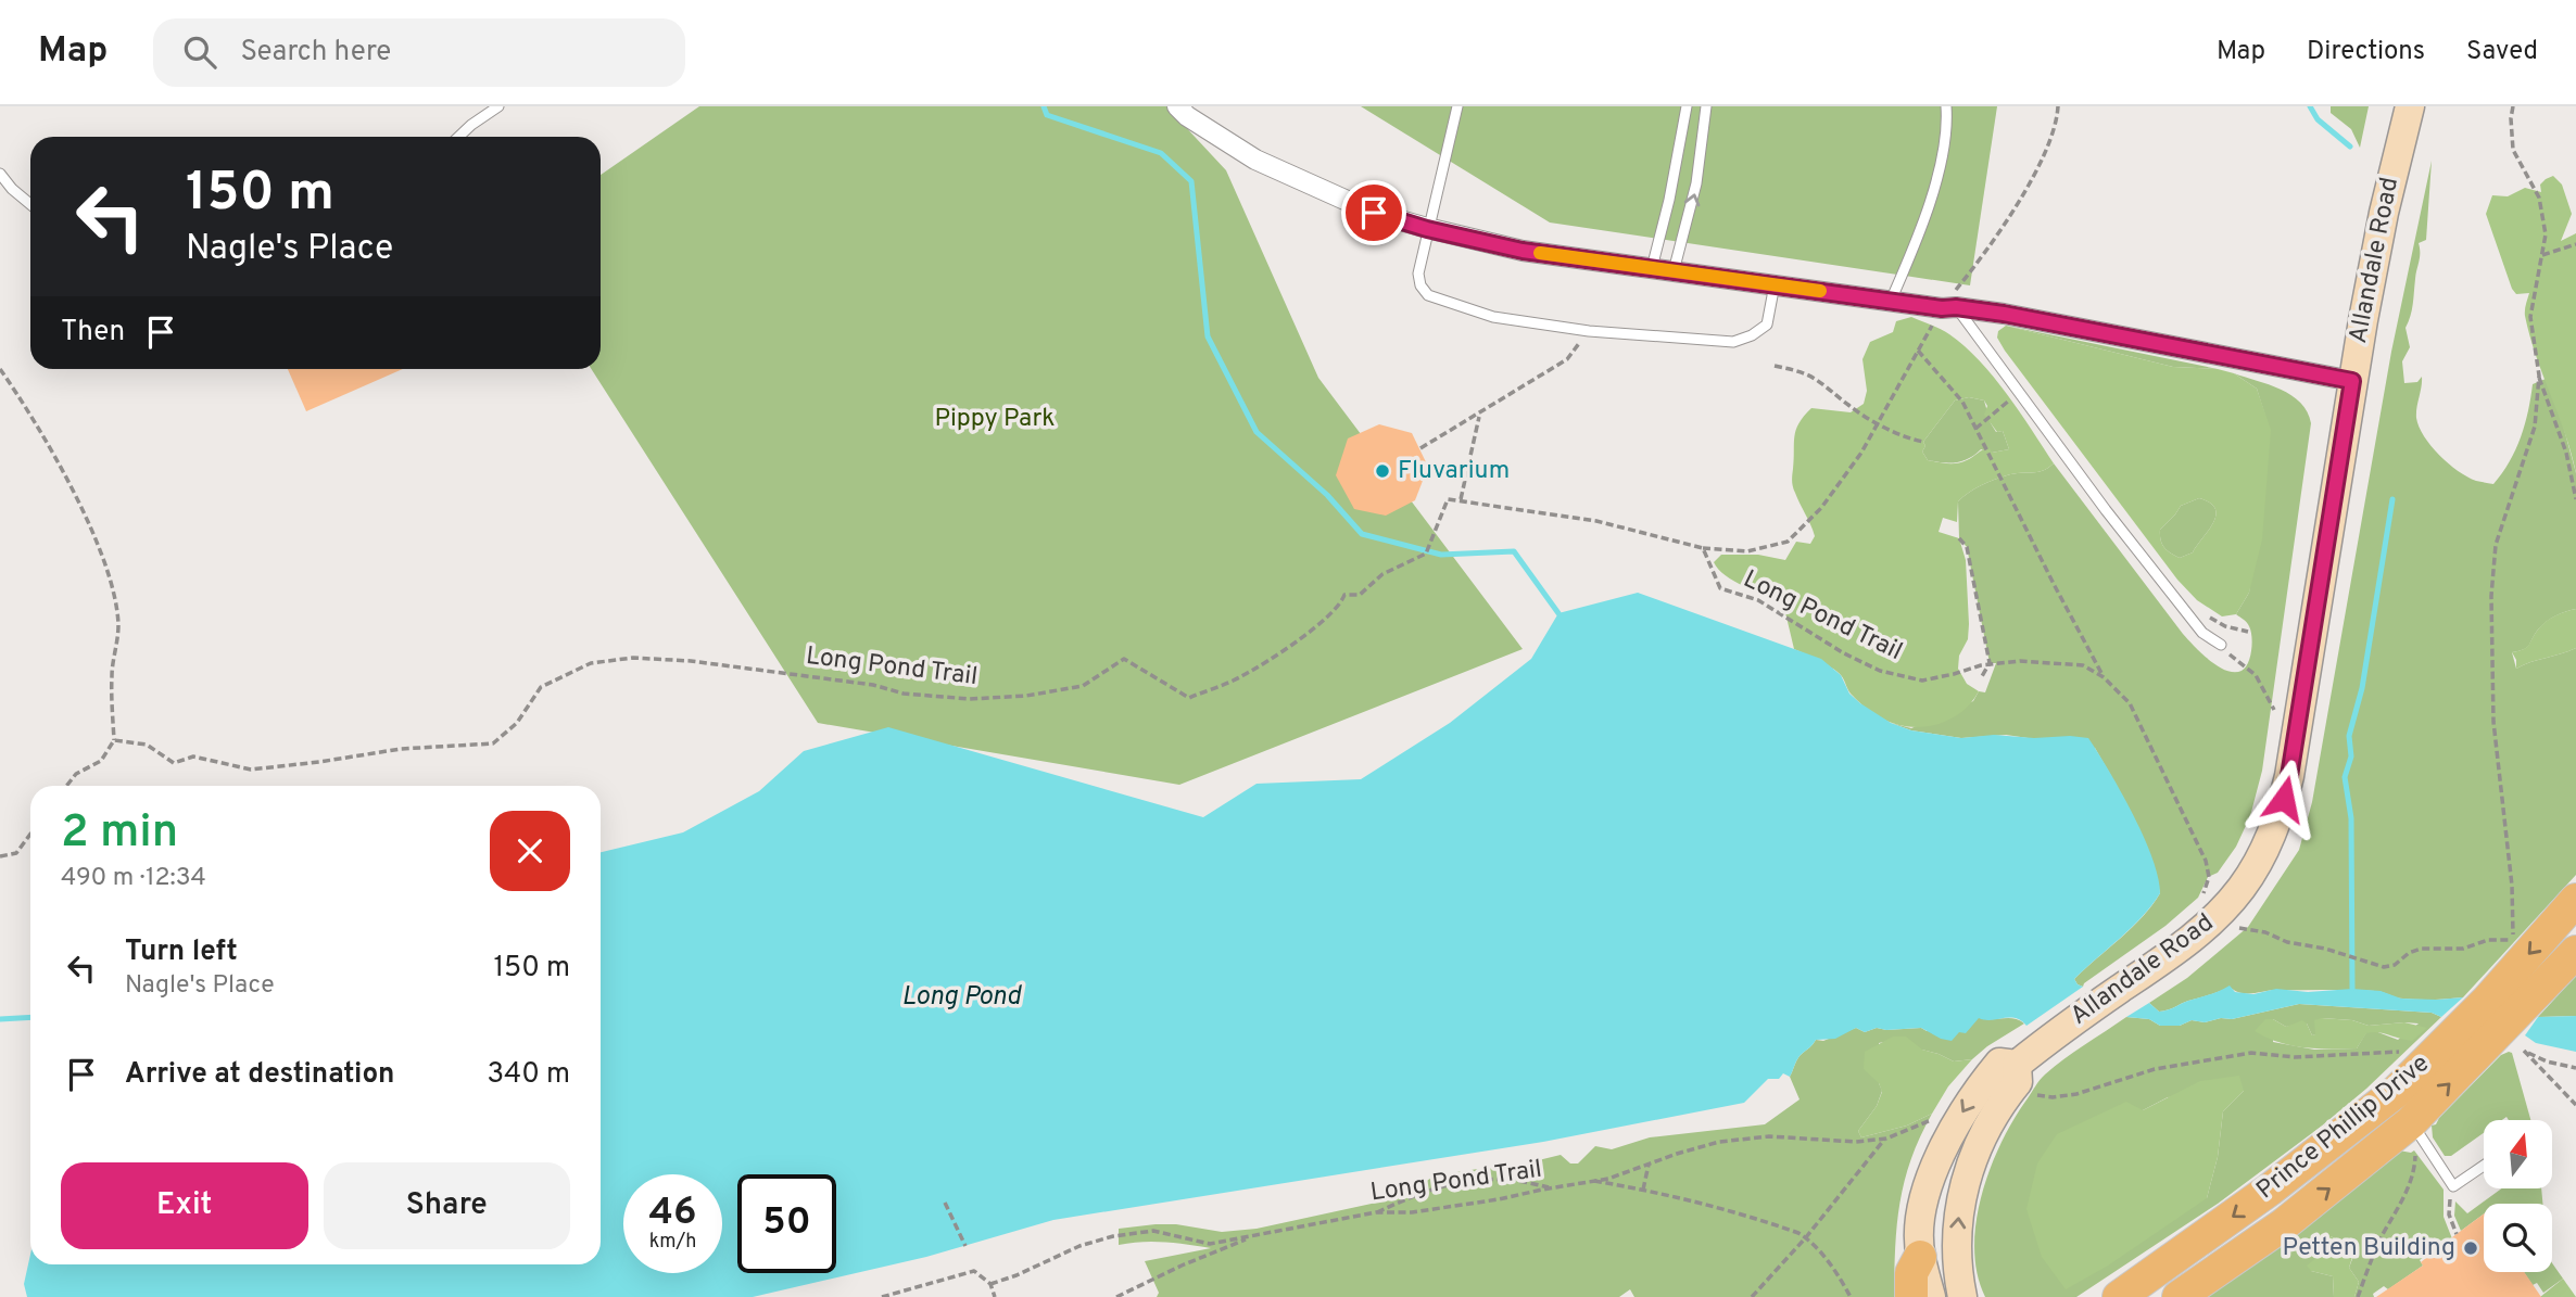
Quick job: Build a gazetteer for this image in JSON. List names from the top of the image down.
{
  "streets": {
    "main road": ["Allandale Road", "Prince Phillip Drive"],
    "path": ["Long Pond Trail"]
  },
  "water": ["Long Pond"],
  "parks": ["Pippy Park"],
  "places": ["Fluvarium", "Petten Building"],
  "north": "top",
  "page": {
    "header": "Map",
    "search": "Search here",
    "nav": ["Map", "Directions", "Saved"],
    "turn": ["150 m", "Nagle's Place"],
    "then": "Then",
    "heading": ["2 min", "490 m · 12:34"],
    "list": [
      {
        "name": "Turn left",
        "note": "Nagle's Place",
        "value": "150 m"
      },
      {
        "name": "Arrive at destination",
        "value": "340 m"
      }
    ],
    "buttons": ["Exit", "Share"],
    "speed": "46 km/h",
    "limit": "50"
  }
}
